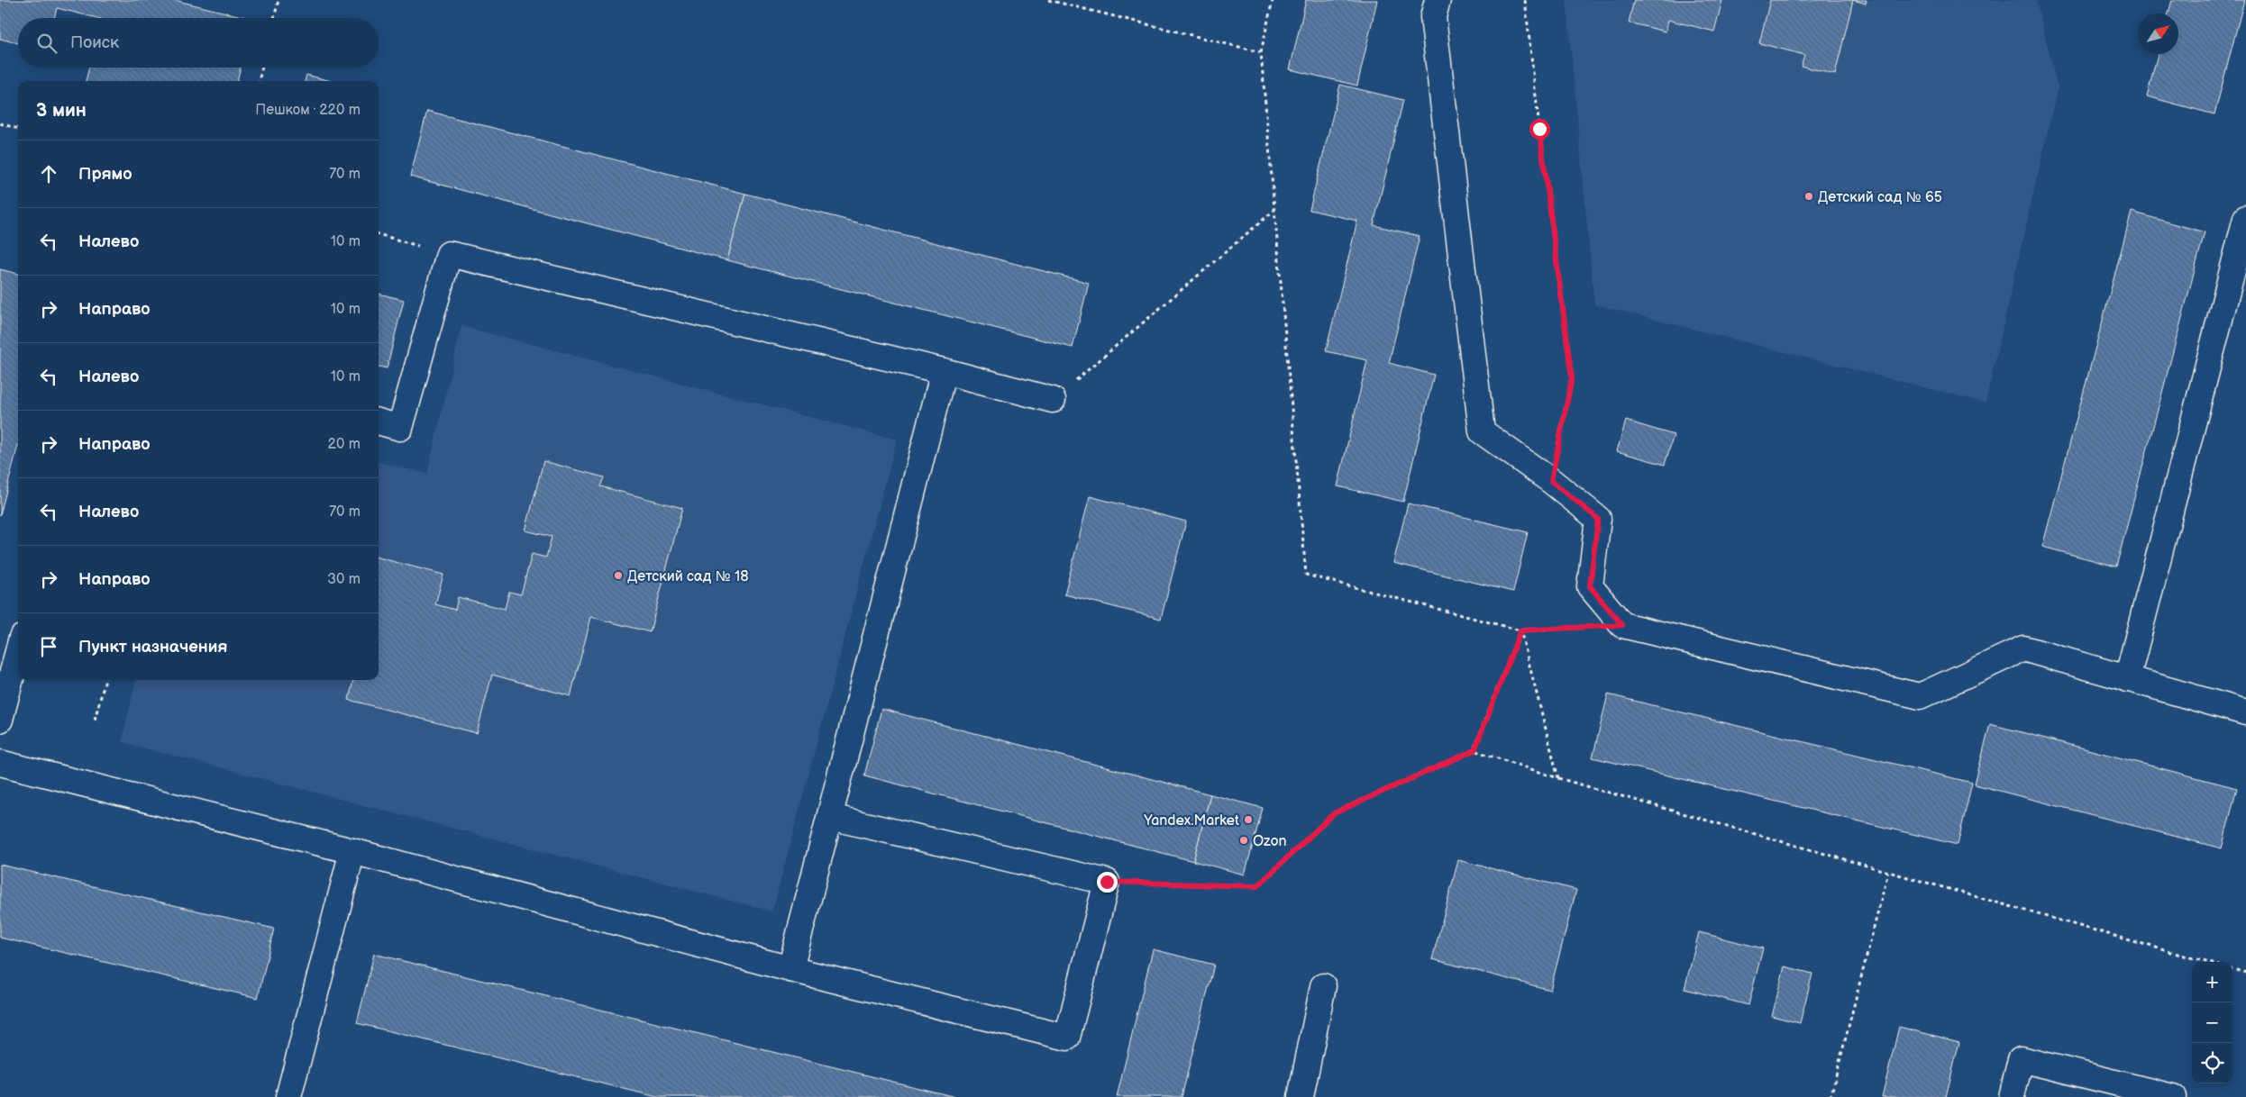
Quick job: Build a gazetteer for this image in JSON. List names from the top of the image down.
{
  "places": [
    "Детский сад № 65",
    "Детский сад № 18",
    "Yandex.Market",
    "Ozon"
  ],
  "north": "top right",
  "page": {
    "search": "Поиск",
    "heading": ["3 мин", "Пешком · 220 m"],
    "list": [
      ["Прямо", "70 m"],
      ["Налево", "10 m"],
      ["Направо", "10 m"],
      ["Налево", "10 m"],
      ["Направо", "20 m"],
      ["Налево", "70 m"],
      ["Направо", "30 m"],
      "Пункт назначения"
    ],
    "map_buttons": ["+", "−"]
  }
}
